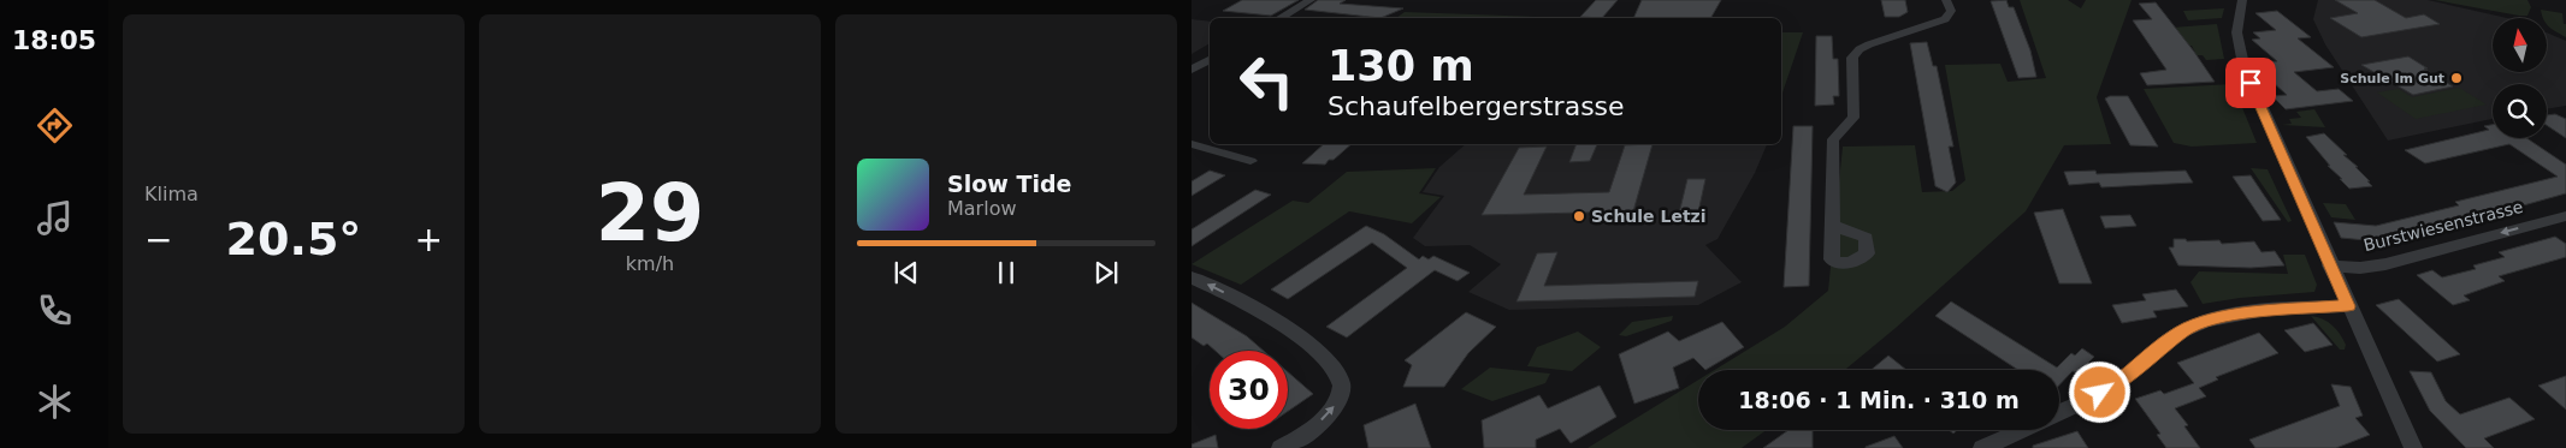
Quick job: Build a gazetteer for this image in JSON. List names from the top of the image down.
{
  "streets": {
    "street": ["Burstwiesenstrasse"]
  },
  "one_way": ["Burstwiesenstrasse"],
  "places": ["Schule Im Gut", "Schule Letzi"],
  "north": "top",
  "page": {
    "tabs": "18:05",
    "tile": [
      "Klima",
      ["29", "km/h"]
    ],
    "turn": ["130 m", "Schaufelbergerstrasse"],
    "song": ["Slow Tide", "Marlow"],
    "heat": ["−", "20.5°", "+"],
    "limit": "30",
    "trip": "18:06 · 1 Min. · 310 m"
  }
}
